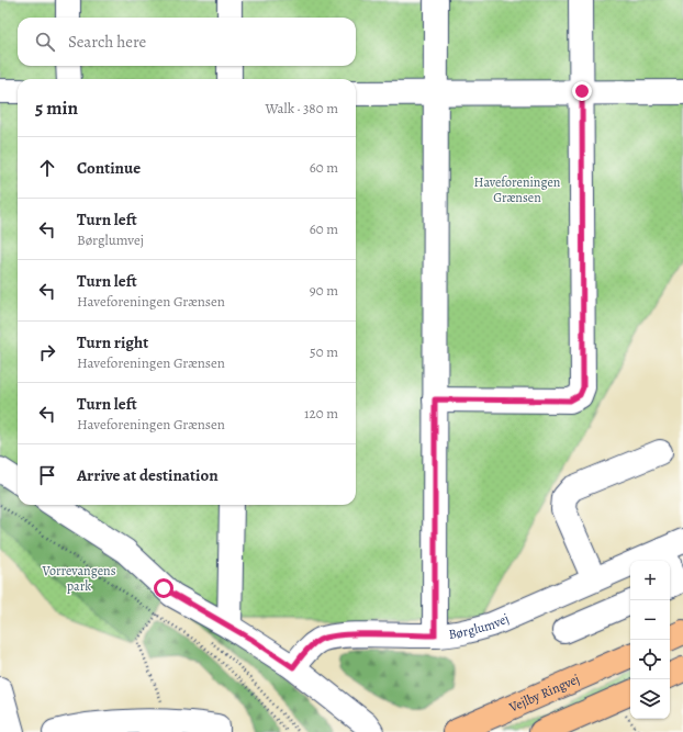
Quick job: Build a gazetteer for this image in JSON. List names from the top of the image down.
{
  "streets": {
    "main road": ["Vejlby Ringvej"],
    "street": ["Børglumvej"]
  },
  "parks": ["Haveforeningen Grænsen", "Vorrevangens park"],
  "page": {
    "search": "Search here",
    "heading": ["5 min", "Walk · 380 m"],
    "list": [
      ["Continue", "60 m"],
      ["Turn left", "Børglumvej", "60 m"],
      ["Turn left", "Haveforeningen Grænsen", "90 m"],
      ["Turn right", "Haveforeningen Grænsen", "50 m"],
      ["Turn left", "Haveforeningen Grænsen", "120 m"],
      "Arrive at destination"
    ],
    "map_buttons": ["+", "−"]
  }
}
